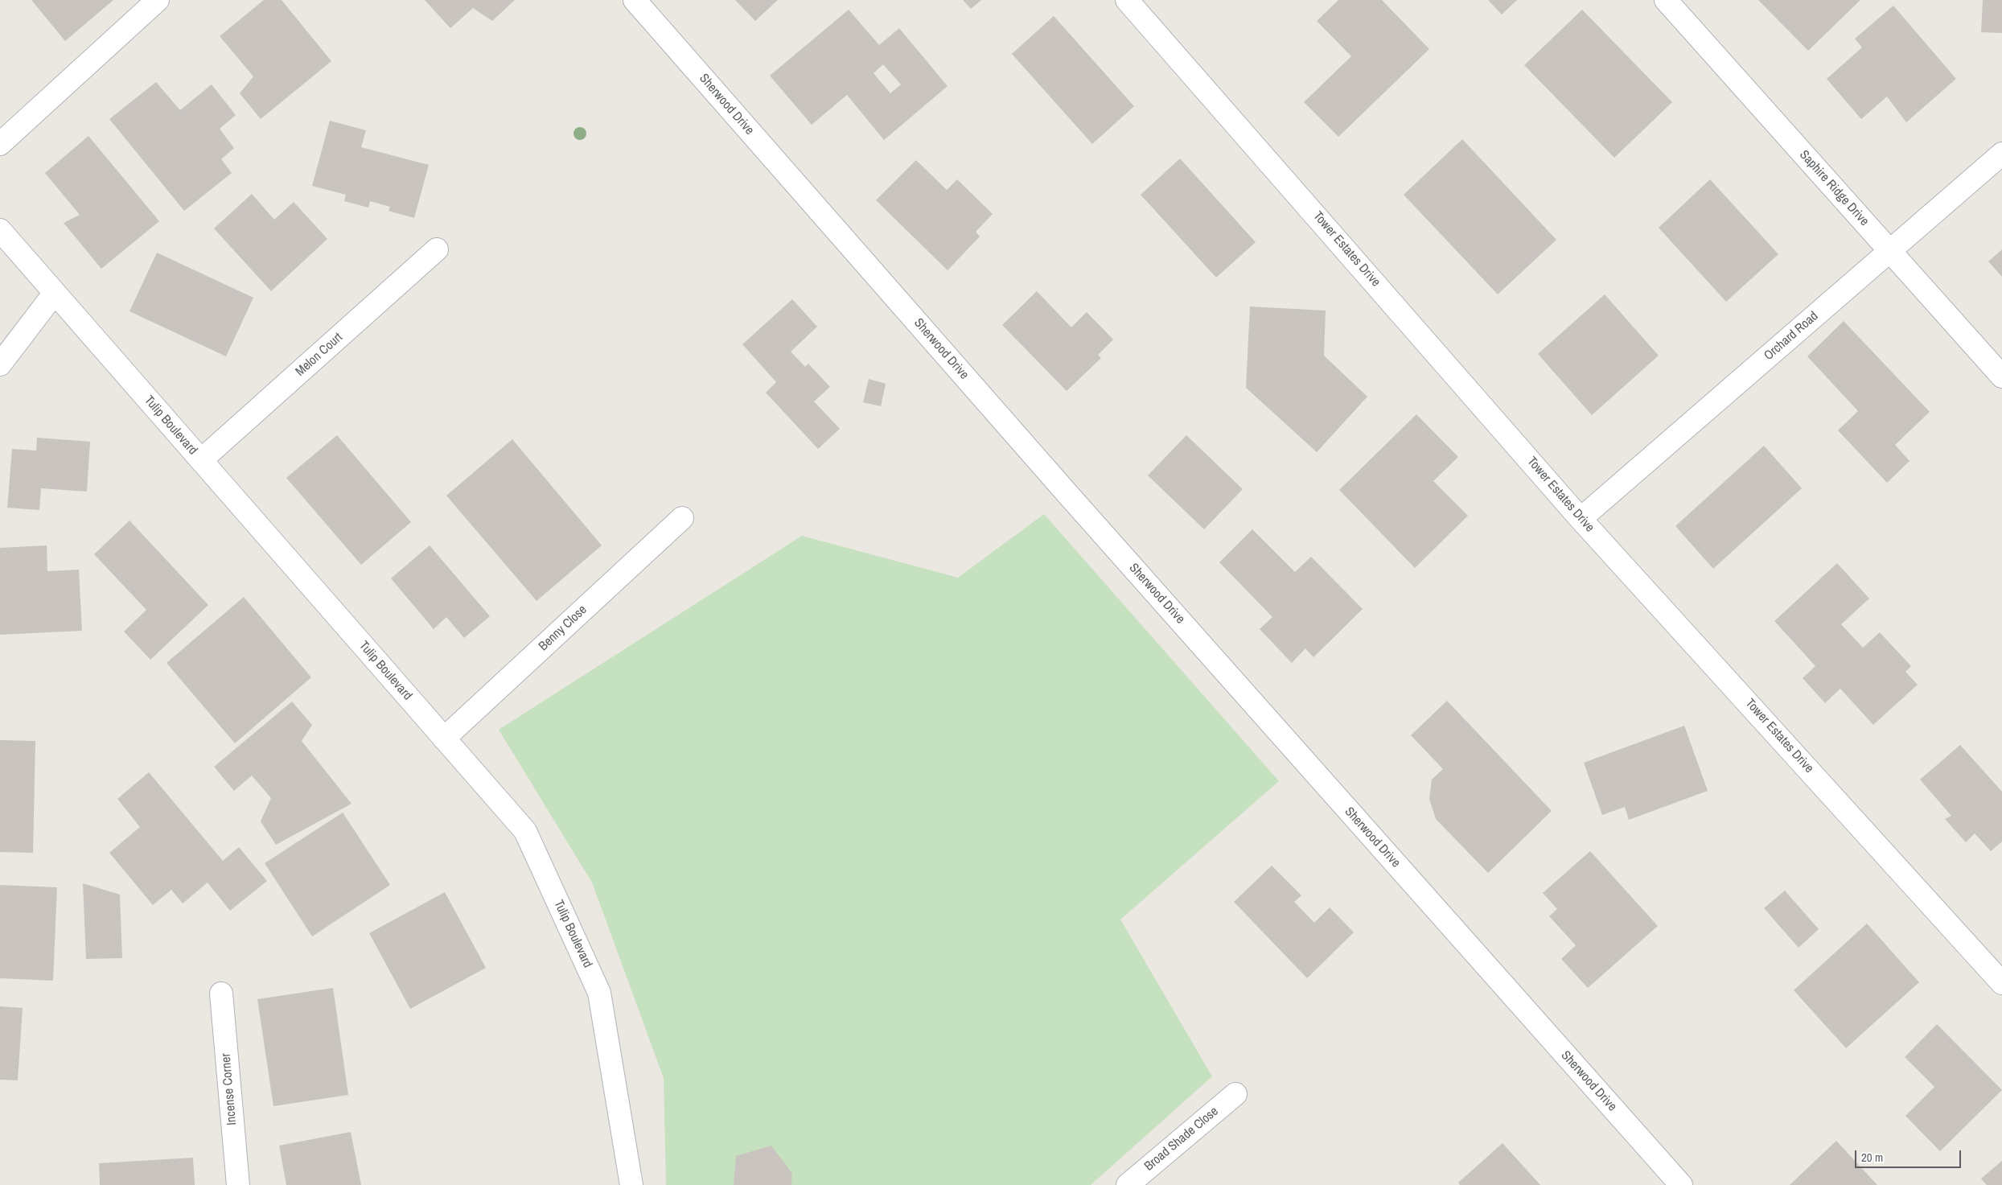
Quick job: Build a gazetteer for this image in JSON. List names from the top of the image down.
{
  "streets": {
    "street": [
      "Sherwood Drive",
      "Saphire Ridge Drive",
      "Tower Estates Drive",
      "Orchard Road",
      "Melon Court",
      "Tulip Boulevard",
      "Benny Close",
      "Incense Corner",
      "Broad Shade Close"
    ]
  },
  "crossings": [
    ["Saphire Ridge Drive", "Orchard Road"],
    ["Tower Estates Drive", "Orchard Road"],
    ["Melon Court", "Tulip Boulevard"],
    ["Tulip Boulevard", "Benny Close"]
  ],
  "scale_bar": "20 m"
}
